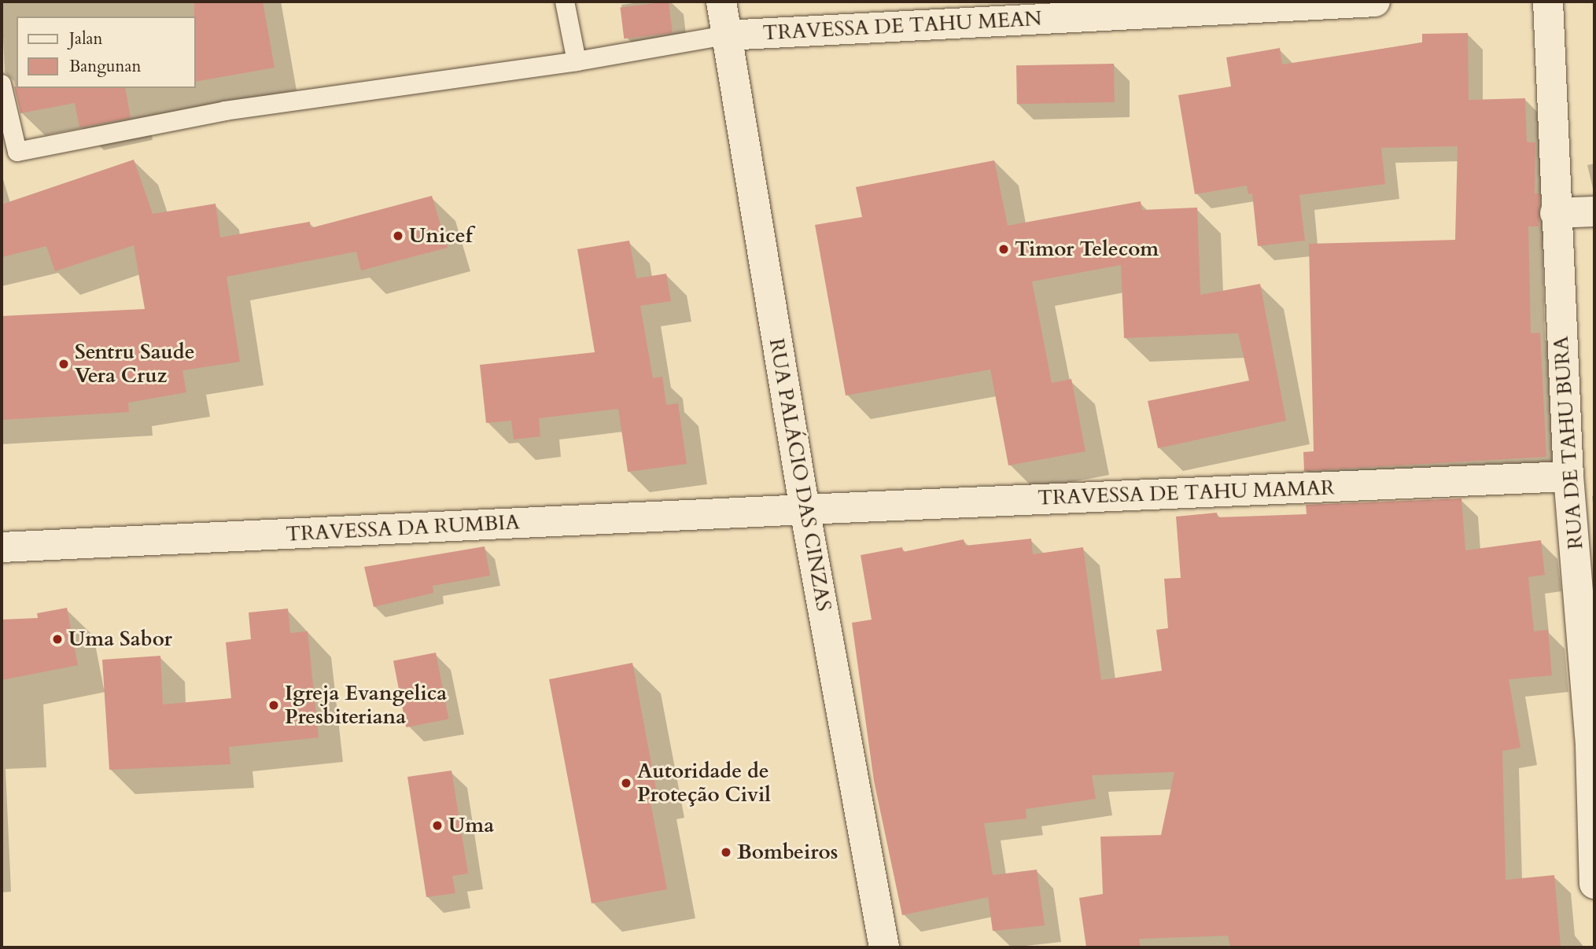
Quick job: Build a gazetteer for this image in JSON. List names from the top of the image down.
{
  "streets": {
    "street": [
      "TRAVESSA DE TAHU MEAN",
      "RUA DE TAHU BURA",
      "RUA PALÁCIO DAS CINZAS",
      "TRAVESSA DE TAHU MAMAR",
      "TRAVESSA DA RUMBIA"
    ]
  },
  "crossings": [
    ["TRAVESSA DE TAHU MEAN", "RUA PALÁCIO DAS CINZAS"],
    ["RUA DE TAHU BURA", "TRAVESSA DE TAHU MAMAR"],
    ["RUA PALÁCIO DAS CINZAS", "TRAVESSA DE TAHU MAMAR"],
    ["RUA PALÁCIO DAS CINZAS", "TRAVESSA DA RUMBIA"],
    ["TRAVESSA DE TAHU MAMAR", "TRAVESSA DA RUMBIA"]
  ],
  "places": [
    "Unicef",
    "Timor Telecom",
    "Sentru Saude Vera Cruz",
    "Uma Sabor",
    "Igreja Evangelica Presbiteriana",
    "Autoridade de Proteção Civil",
    "Uma",
    "Bombeiros"
  ],
  "legend": ["Jalan", "Bangunan"]
}
